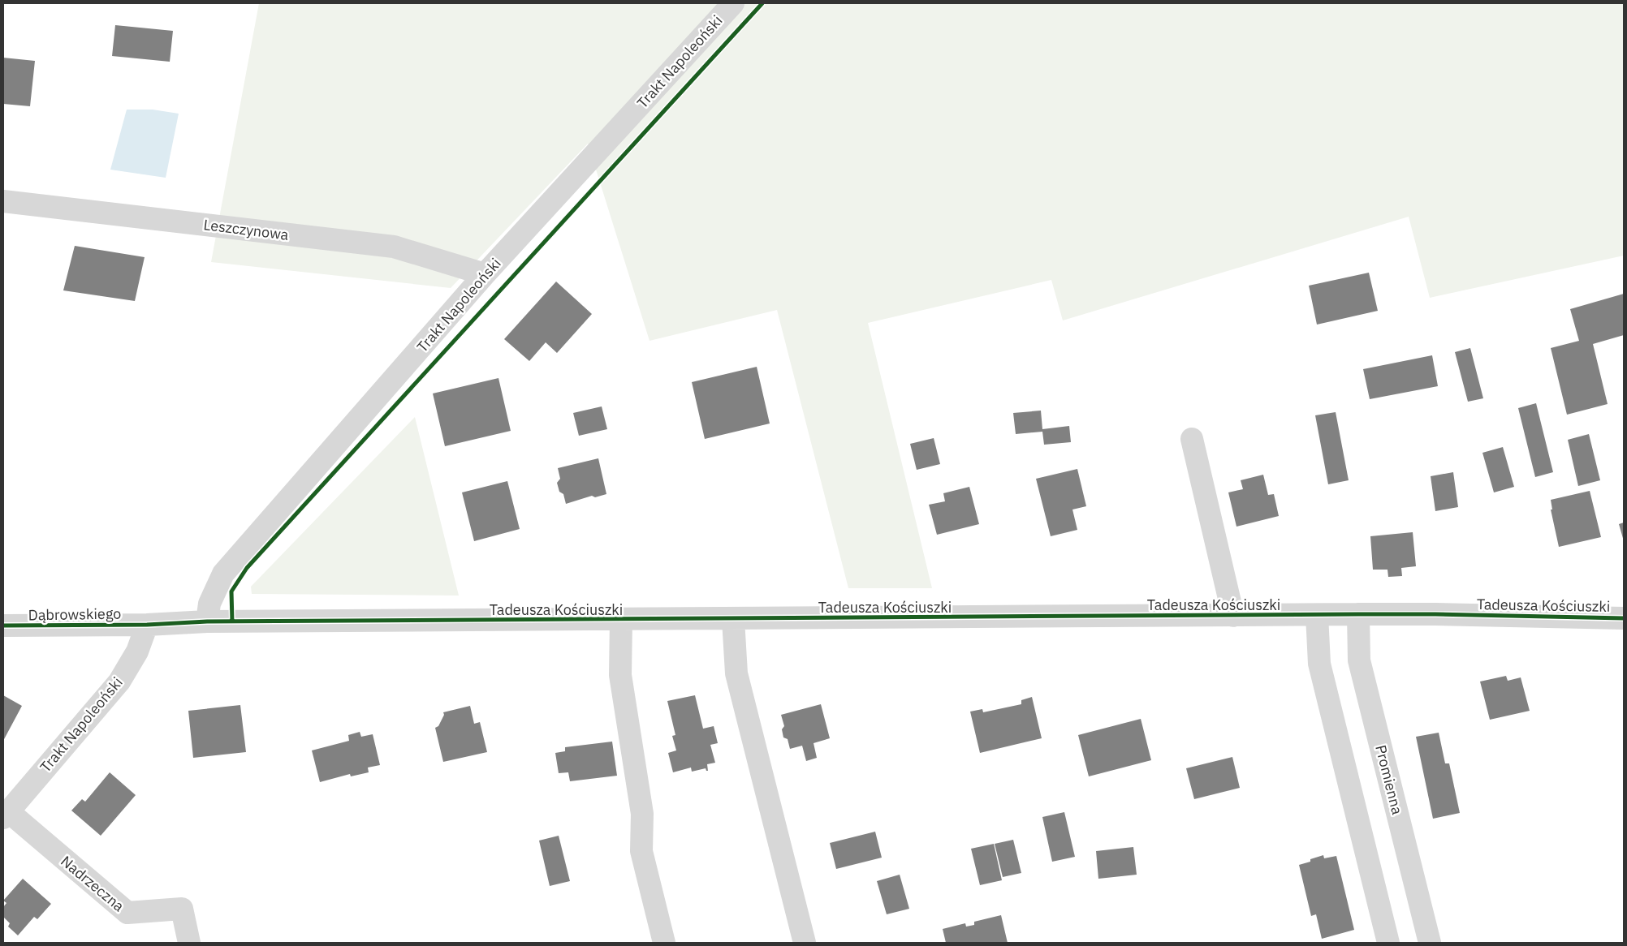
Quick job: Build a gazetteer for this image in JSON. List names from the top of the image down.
{
  "streets": {
    "street": [
      "Trakt Napoleoński",
      "Leszczynowa",
      "Tadeusza Kościuszki",
      "Dąbrowskiego",
      "Promienna",
      "Nadrzeczna"
    ]
  },
  "crossings": [
    ["Trakt Napoleoński", "Leszczynowa"],
    ["Trakt Napoleoński", "Tadeusza Kościuszki"],
    ["Trakt Napoleoński", "Dąbrowskiego"],
    ["Trakt Napoleoński", "Nadrzeczna"],
    ["Tadeusza Kościuszki", "Dąbrowskiego"],
    ["Tadeusza Kościuszki", "Promienna"]
  ]
}
